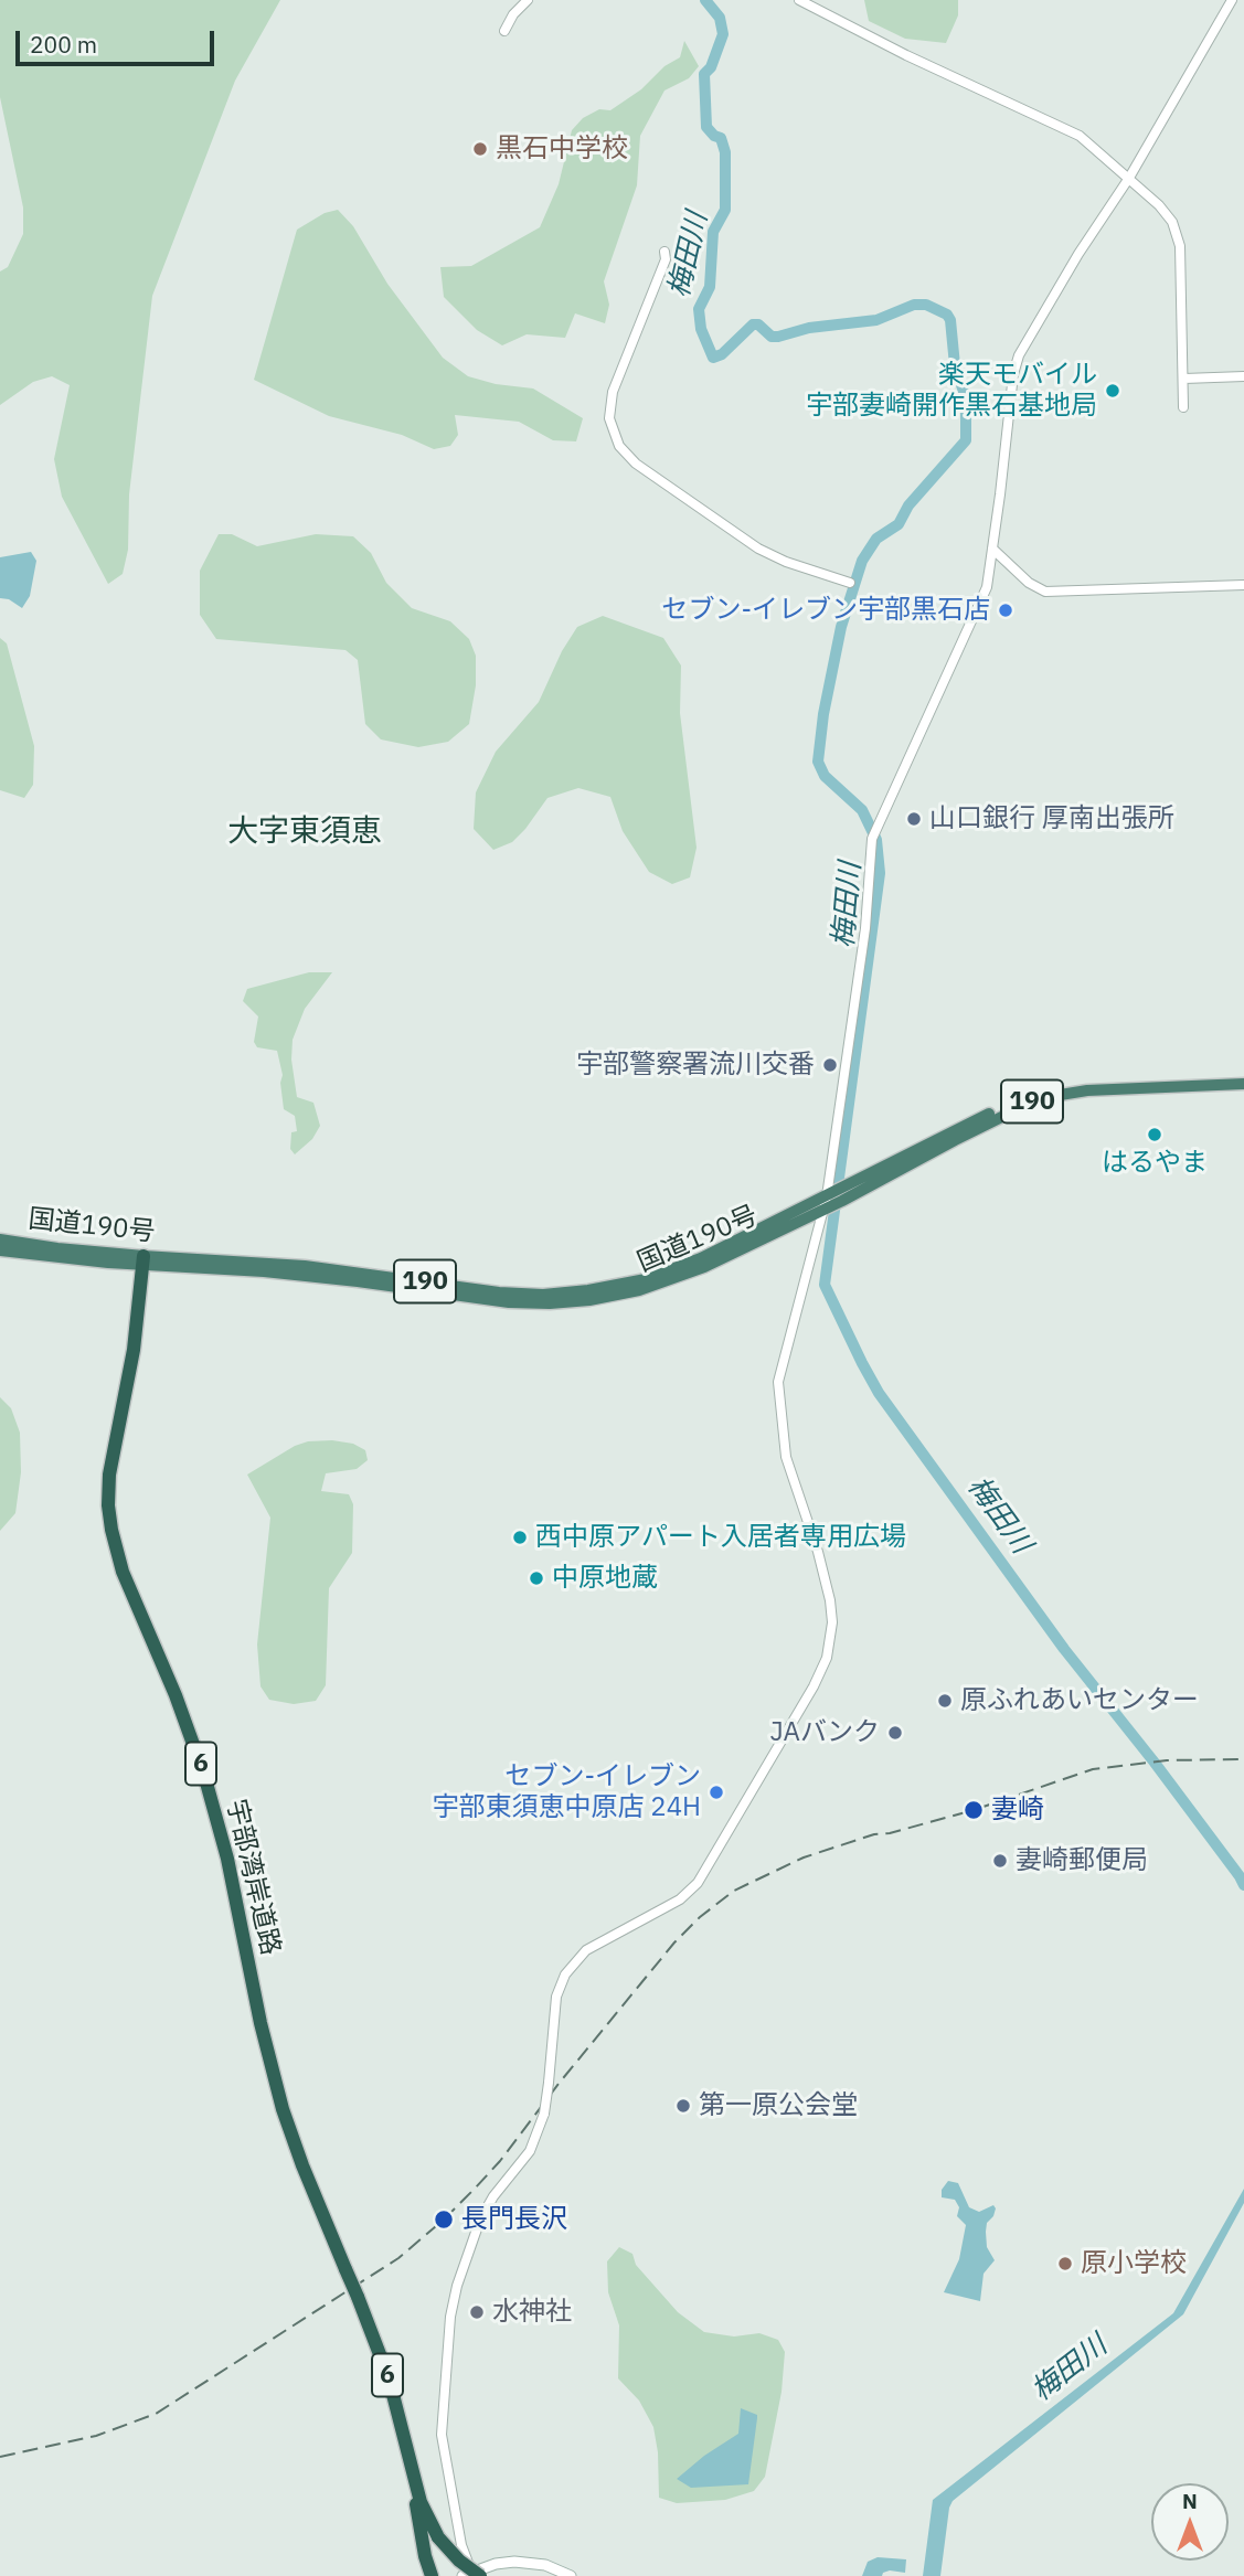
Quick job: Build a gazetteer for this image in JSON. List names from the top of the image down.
{
  "streets": {
    "highway": [
      "190",
      "国道190号",
      "6",
      "宇部湾岸道路"
    ]
  },
  "crossings": [
    ["国道190号", "宇部湾岸道路"]
  ],
  "districts": ["大字東須恵"],
  "water": ["梅田川"],
  "places": [
    "黒石中学校",
    "楽天モバイル 宇部妻崎開作黒石基地局",
    "セブン-イレブン宇部黒石店",
    "山口銀行 厚南出張所",
    "宇部警察署流川交番",
    "はるやま",
    "西中原アパート入居者専用広場",
    "中原地蔵",
    "原ふれあいセンター",
    "JAバンク",
    "セブン-イレブン 宇部東須恵中原店 24H",
    "妻崎",
    "妻崎郵便局",
    "第一原公会堂",
    "長門長沢",
    "原小学校",
    "水神社"
  ],
  "scale_bar": "200 m",
  "north": "top"
}
